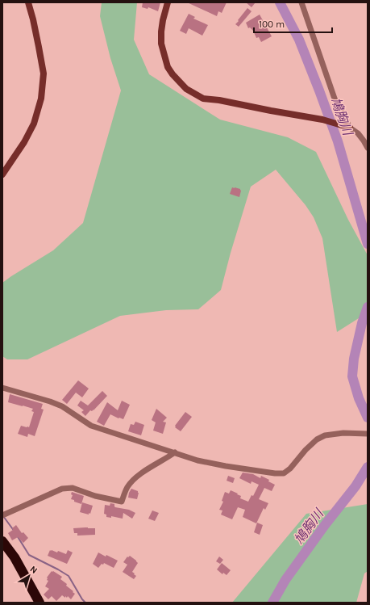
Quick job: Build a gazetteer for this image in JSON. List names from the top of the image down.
{
  "water": ["鳩胸川"],
  "scale_bar": "100 m",
  "north": "top right"
}
